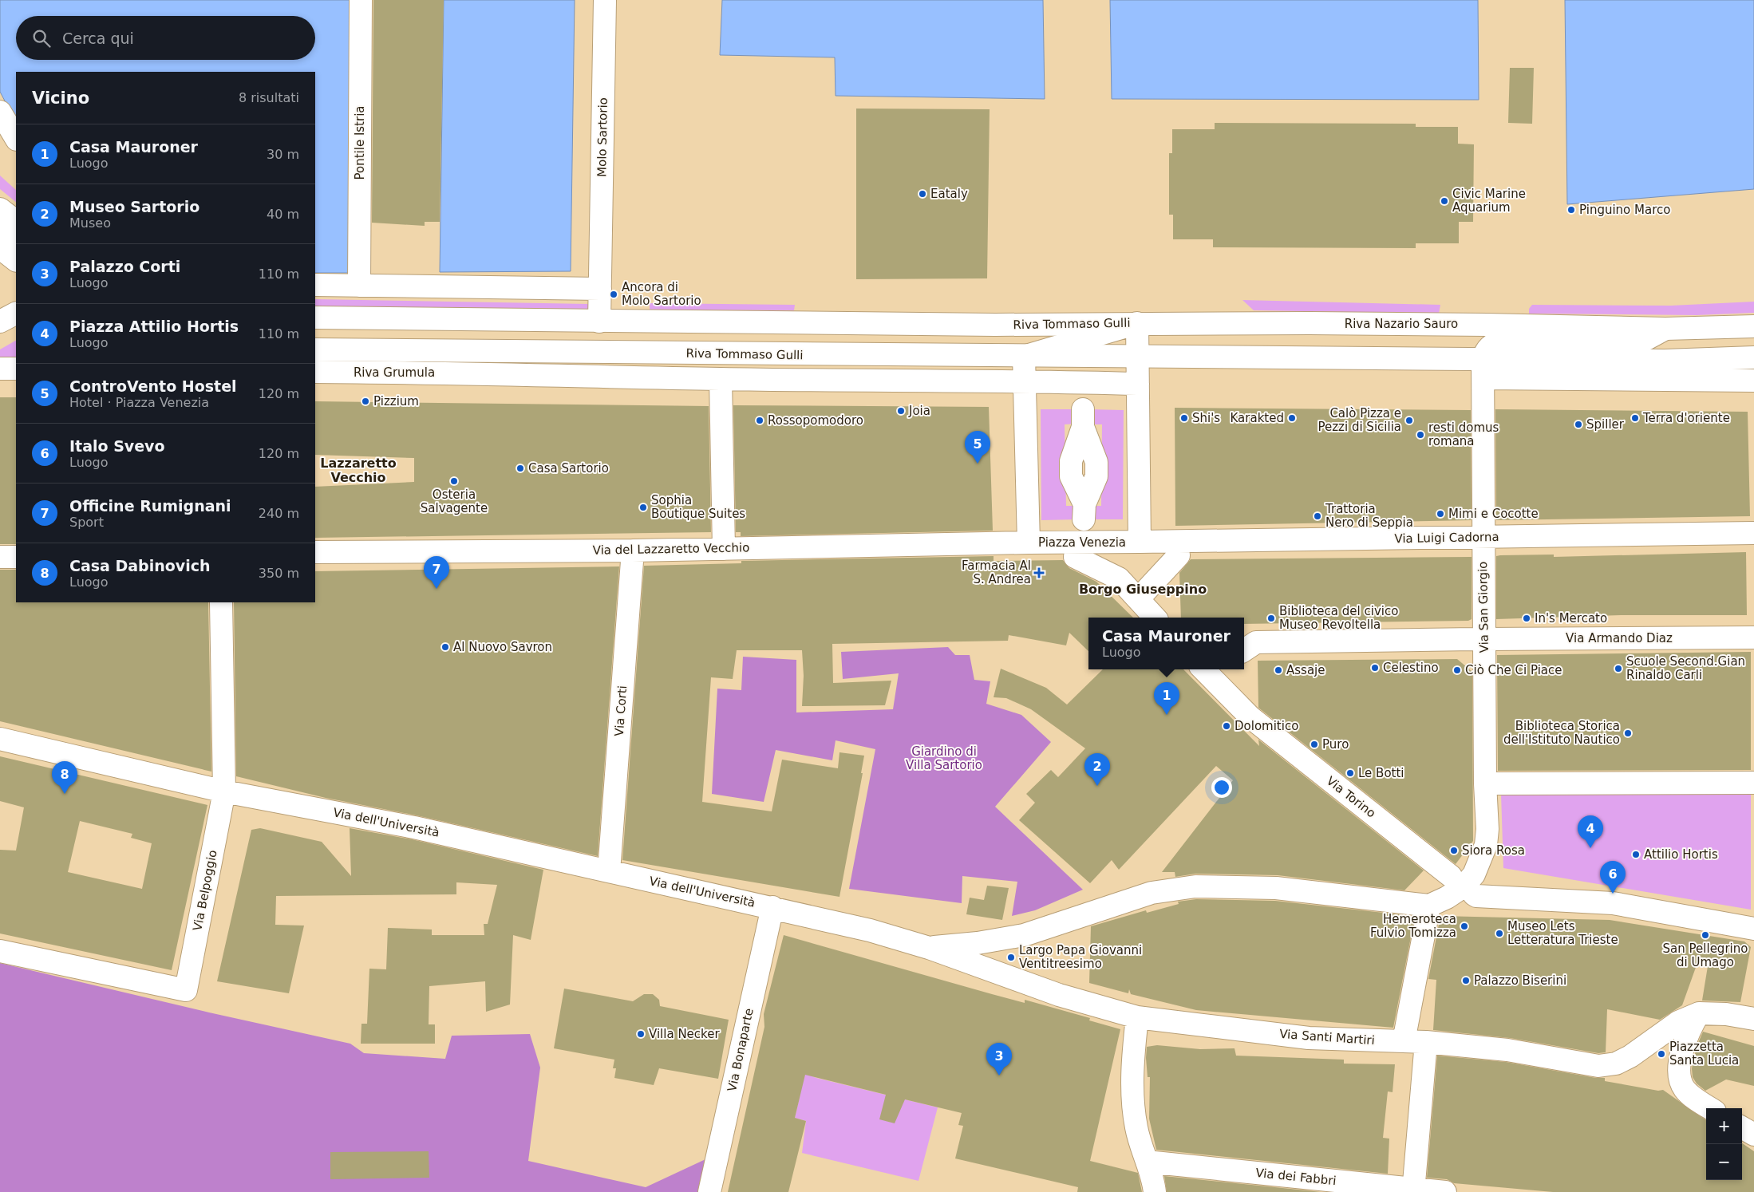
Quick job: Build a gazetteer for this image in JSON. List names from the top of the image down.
{
  "streets": {
    "street": [
      "Molo Sartorio",
      "Pontile Istria",
      "Riva Tommaso Gulli",
      "Riva Nazario Sauro",
      "Riva Grumula",
      "Via Luigi Cadorna",
      "Piazza Venezia",
      "Via del Lazzaretto Vecchio",
      "Via San Giorgio",
      "Via Armando Diaz",
      "Via Corti",
      "Via Torino",
      "Via dell'Università",
      "Via Belpoggio",
      "Via Santi Martiri",
      "Via Bonaparte",
      "Via dei Fabbri"
    ]
  },
  "crossings": [
    ["Riva Tommaso Gulli", "Riva Nazario Sauro"],
    ["Riva Tommaso Gulli", "Riva Grumula"],
    ["Riva Tommaso Gulli", "Piazza Venezia"],
    ["Riva Nazario Sauro", "Piazza Venezia"],
    ["Riva Nazario Sauro", "Via San Giorgio"],
    ["Via Luigi Cadorna", "Piazza Venezia"],
    ["Via Luigi Cadorna", "Via San Giorgio"],
    ["Piazza Venezia", "Via del Lazzaretto Vecchio"],
    ["Via del Lazzaretto Vecchio", "Via Corti"],
    ["Via San Giorgio", "Via Armando Diaz"],
    ["Via Corti", "Via dell'Università"],
    ["Via dell'Università", "Via Belpoggio"],
    ["Via dell'Università", "Via Bonaparte"]
  ],
  "districts": ["Lazzaretto Vecchio", "Borgo Giuseppino"],
  "parks": ["Giardino di Villa Sartorio"],
  "places": {
    "other": [
      "Eataly",
      "Civic Marine Aquarium",
      "Pinguino Marco",
      "Ancora di Molo Sartorio",
      "Pizzium",
      "Joia",
      "Shi's",
      "Karakted",
      "Terra d'oriente",
      "Rossopomodoro",
      "Calò Pizza e Pezzi di Sicilia",
      "Spiller",
      "resti domus romana",
      "Casa Sartorio",
      "Osteria Salvagente",
      "Sophia Boutique Suites",
      "Mimi e Cocotte",
      "Trattoria Nero di Seppia",
      "Biblioteca del civico Museo Revoltella",
      "In's Mercato",
      "Al Nuovo Savron",
      "Celestino",
      "Scuole Second.Gian Rinaldo Carli",
      "Assaje",
      "Ciò Che Ci Piace",
      "Dolomitico",
      "Biblioteca Storica dell'Istituto Nautico",
      "Puro",
      "Le Botti",
      "Siora Rosa",
      "Attilio Hortis",
      "Hemeroteca Fulvio Tomizza",
      "Museo Lets Letteratura Trieste",
      "San Pellegrino di Umago",
      "Largo Papa Giovanni Ventitreesimo",
      "Palazzo Biserini",
      "Villa Necker",
      "Piazzetta Santa Lucia"
    ],
    "health": ["Farmacia Al S. Andrea"]
  },
  "page": {
    "search": "Cerca qui",
    "heading": ["Vicino", "8 risultati"],
    "list": [
      {
        "mark": "1",
        "name": "Casa Mauroner",
        "note": "Luogo",
        "value": "30 m"
      },
      {
        "mark": "2",
        "name": "Museo Sartorio",
        "note": "Museo",
        "value": "40 m"
      },
      {
        "mark": "3",
        "name": "Palazzo Corti",
        "note": "Luogo",
        "value": "110 m"
      },
      {
        "mark": "4",
        "name": "Piazza Attilio Hortis",
        "note": "Luogo",
        "value": "110 m"
      },
      {
        "mark": "5",
        "name": "ControVento Hostel",
        "note": "Hotel · Piazza Venezia",
        "value": "120 m"
      },
      {
        "mark": "6",
        "name": "Italo Svevo",
        "note": "Luogo",
        "value": "120 m"
      },
      {
        "mark": "7",
        "name": "Officine Rumignani",
        "note": "Sport",
        "value": "240 m"
      },
      {
        "mark": "8",
        "name": "Casa Dabinovich",
        "note": "Luogo",
        "value": "350 m"
      }
    ],
    "pins": [
      "5",
      "7",
      "1",
      "2",
      "8",
      "4",
      "6",
      "3"
    ],
    "popup": ["Casa Mauroner", "Luogo"],
    "map_buttons": ["+", "−"]
  }
}
